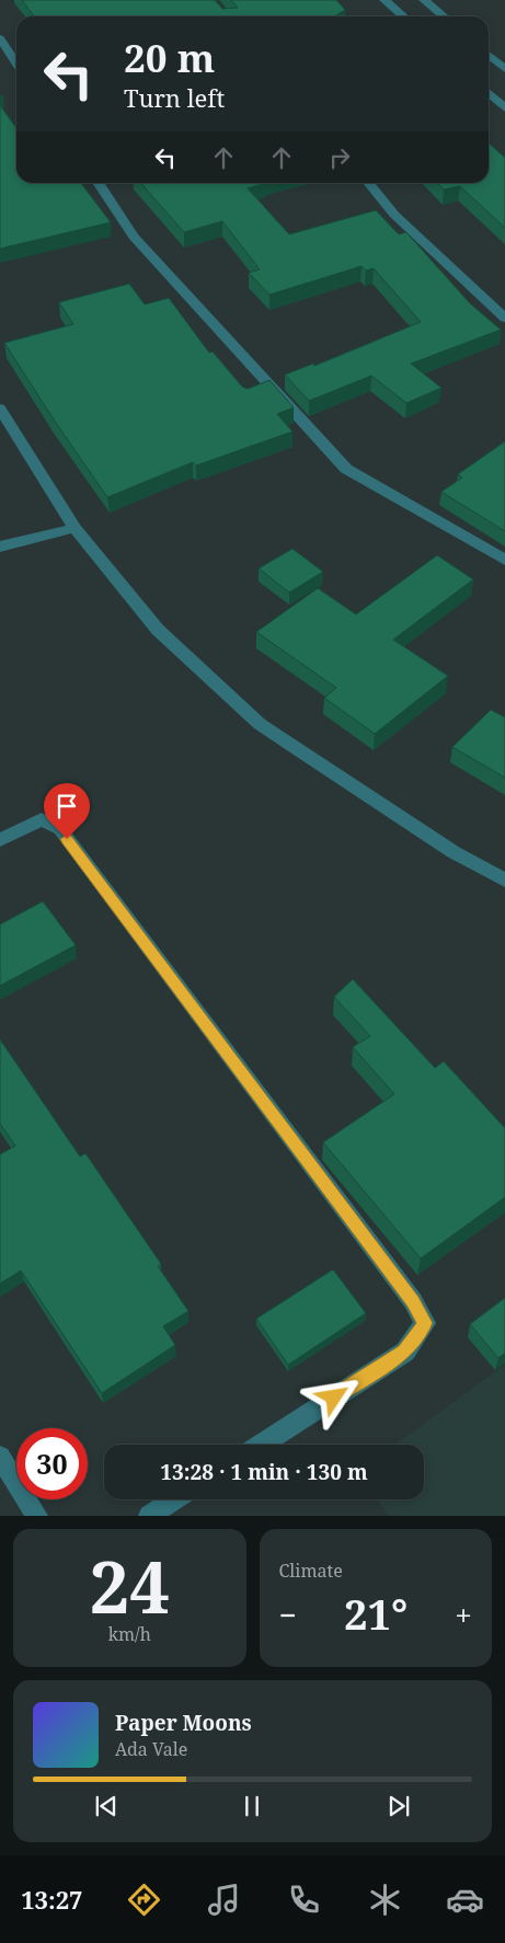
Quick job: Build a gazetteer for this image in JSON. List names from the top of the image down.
{
  "page": {
    "turn": ["20 m", "Turn left"],
    "limit": "30",
    "trip": "13:28 · 1 min · 130 m",
    "tile": [
      ["24", "km/h"],
      "Climate"
    ],
    "heat": ["−", "21°", "+"],
    "song": ["Paper Moons", "Ada Vale"],
    "tabs": "13:27"
  }
}
